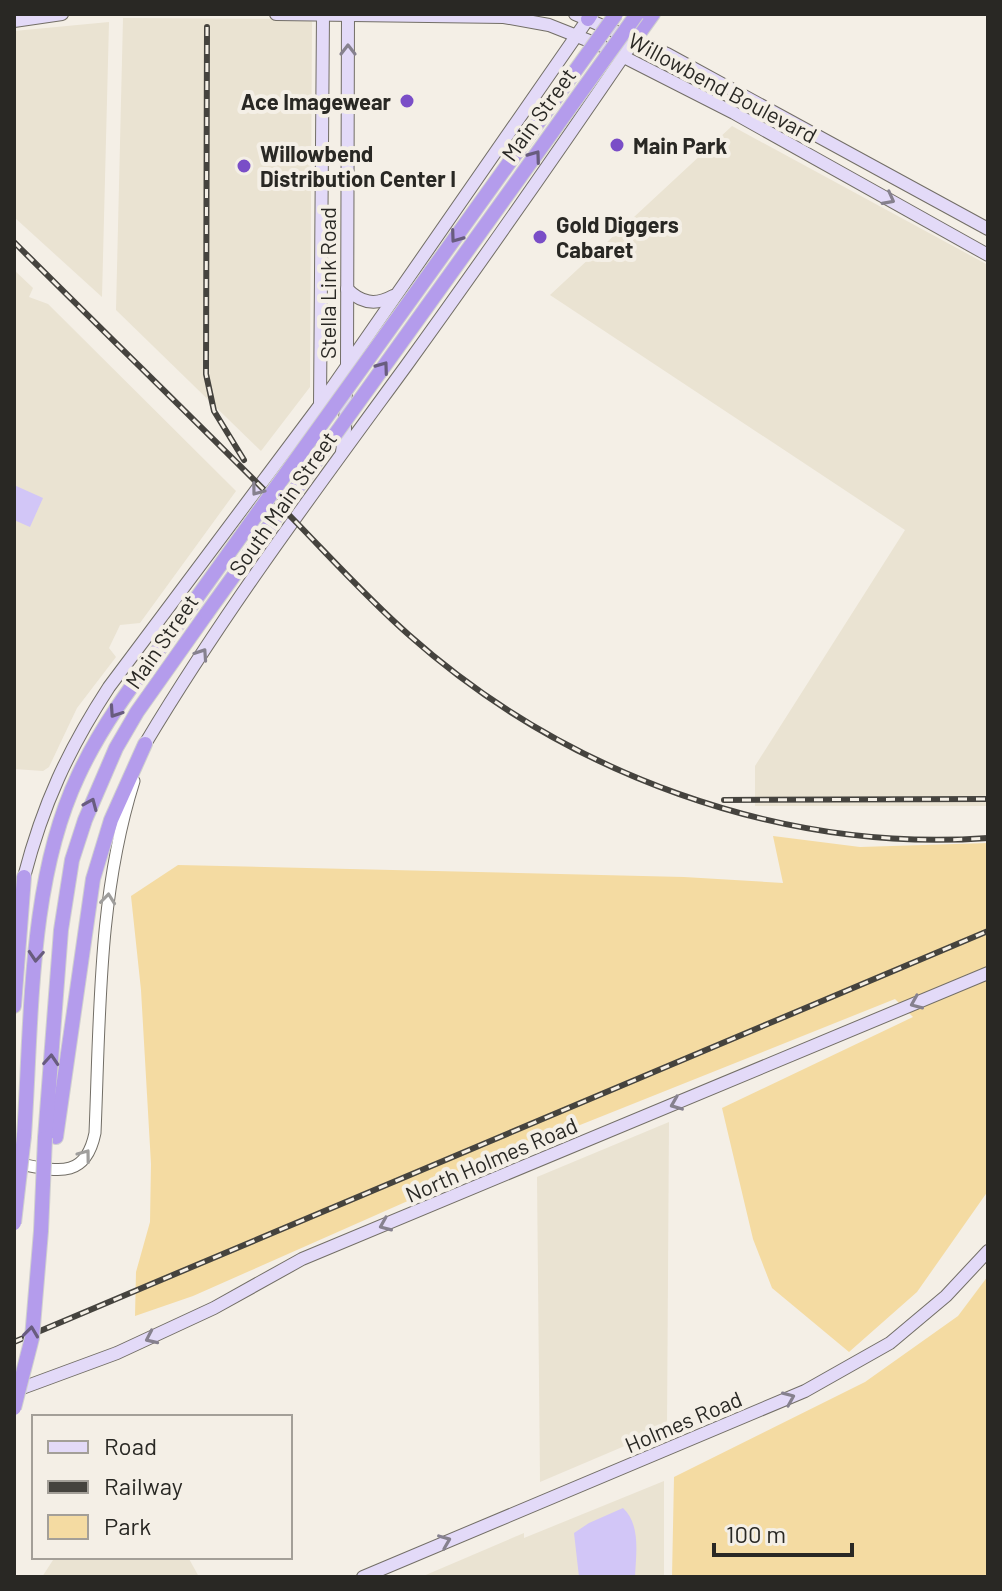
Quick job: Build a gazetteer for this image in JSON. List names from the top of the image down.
{
  "streets": {
    "highway": ["Main Street"],
    "main road": [
      "Willowbend Boulevard",
      "Stella Link Road",
      "South Main Street",
      "North Holmes Road",
      "Holmes Road"
    ]
  },
  "crossings": [
    ["Willowbend Boulevard", "Stella Link Road"],
    ["Willowbend Boulevard", "South Main Street"],
    ["Stella Link Road", "South Main Street"]
  ],
  "one_way": ["North Holmes Road", "Holmes Road"],
  "places": [
    "Ace Imagewear",
    "Main Park",
    "Willowbend Distribution Center I",
    "Gold Diggers Cabaret"
  ],
  "legend": ["Road", "Railway", "Park"],
  "scale_bar": "100 m"
}
